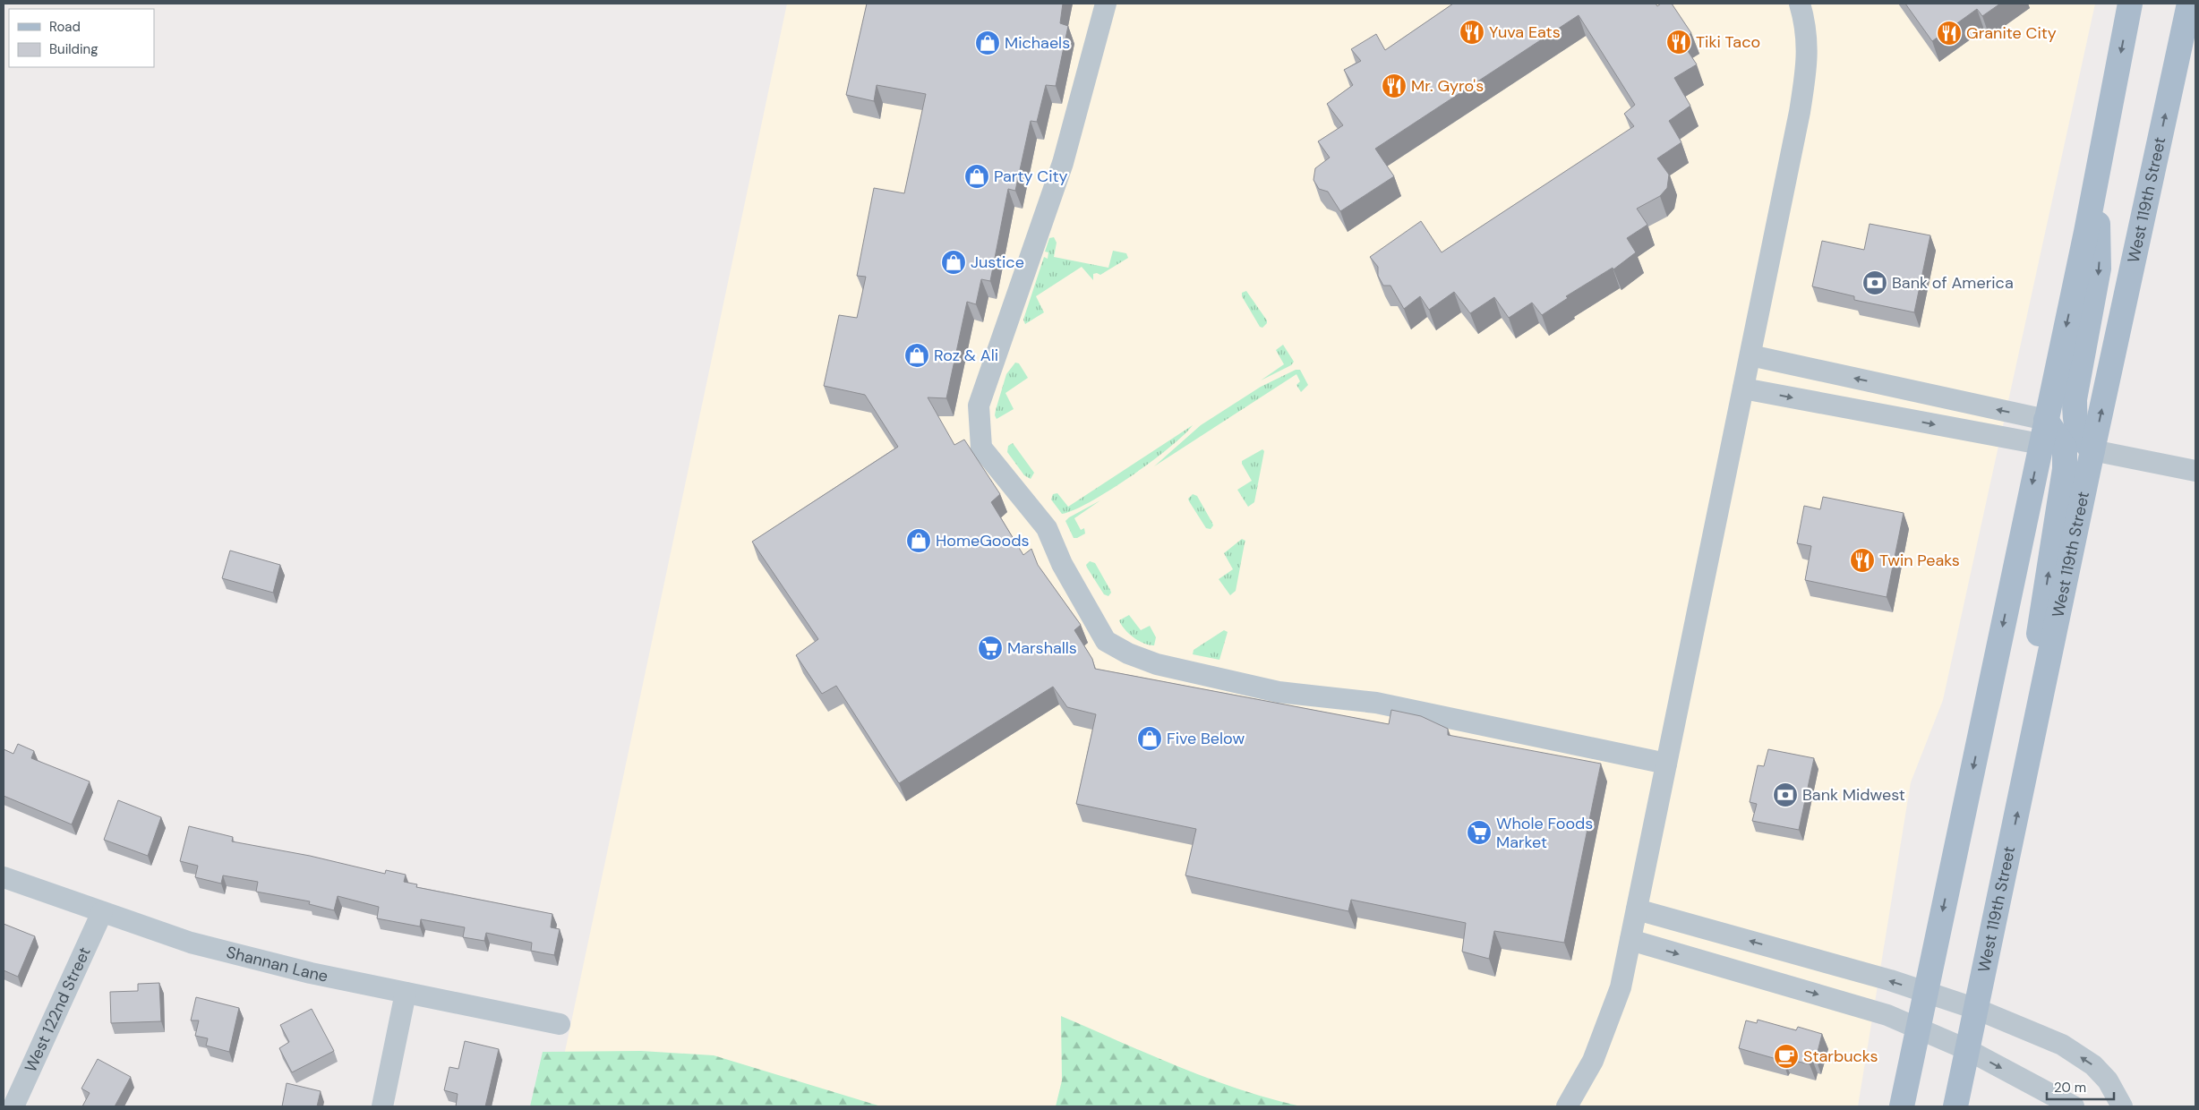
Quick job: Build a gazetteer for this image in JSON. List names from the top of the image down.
{
  "streets": {
    "main road": ["West 119th Street"],
    "street": ["Shannan Lane", "West 122nd Street"]
  },
  "crossings": [
    ["Shannan Lane", "West 122nd Street"]
  ],
  "places": {
    "restaurant": [
      "Yuva Eats",
      "Granite City",
      "Tiki Taco",
      "Mr. Gyro's",
      "Twin Peaks"
    ],
    "shop": [
      "Michaels",
      "Party City",
      "Justice",
      "Roz & Ali",
      "HomeGoods",
      "Five Below"
    ],
    "bank": ["Bank of America", "Bank Midwest"],
    "supermarket": ["Marshalls", "Whole Foods Market"],
    "cafe": ["Starbucks"]
  },
  "legend": ["Road", "Building"],
  "scale_bar": "20 m"
}
